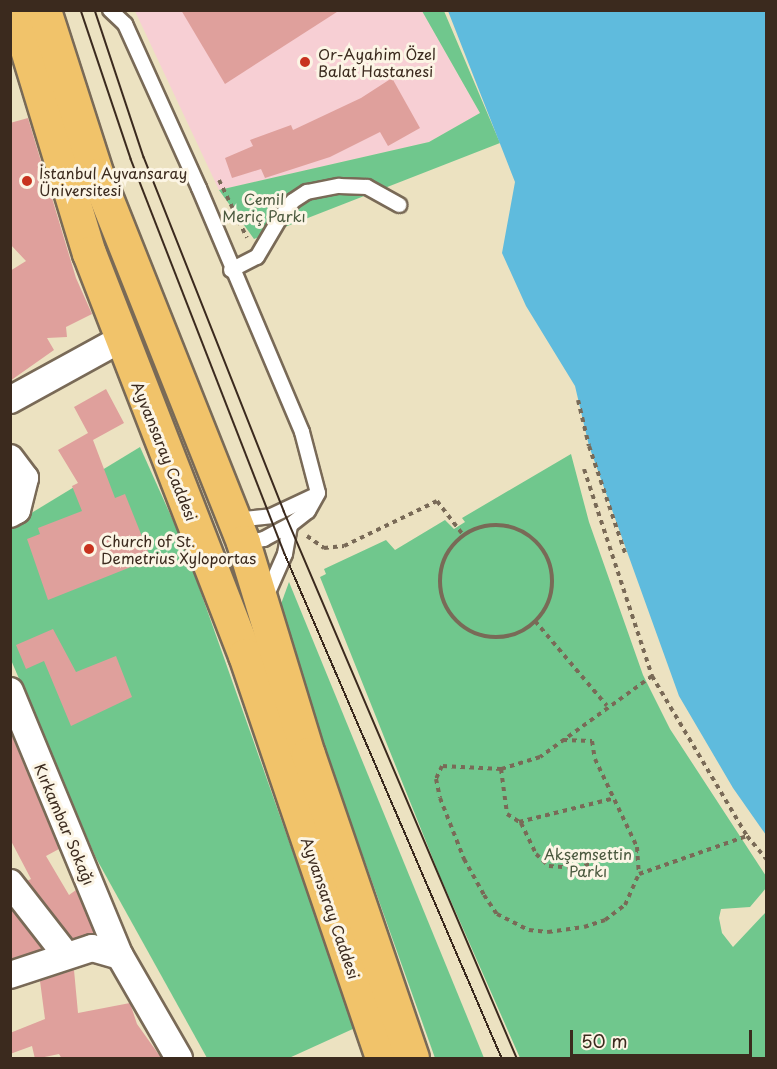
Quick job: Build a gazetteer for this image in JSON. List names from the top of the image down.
{
  "streets": {
    "main road": ["Ayvansaray Caddesi"],
    "street": ["Kırkambar Sokağı"]
  },
  "parks": ["Cemil Meriç Parkı", "Akşemsettin Parkı"],
  "places": ["Or-Ayahim Özel Balat Hastanesi", "İstanbul Ayvansaray Üniversitesi", "Church of St. Demetrius Xyloportas"],
  "scale_bar": "50 m"
}
